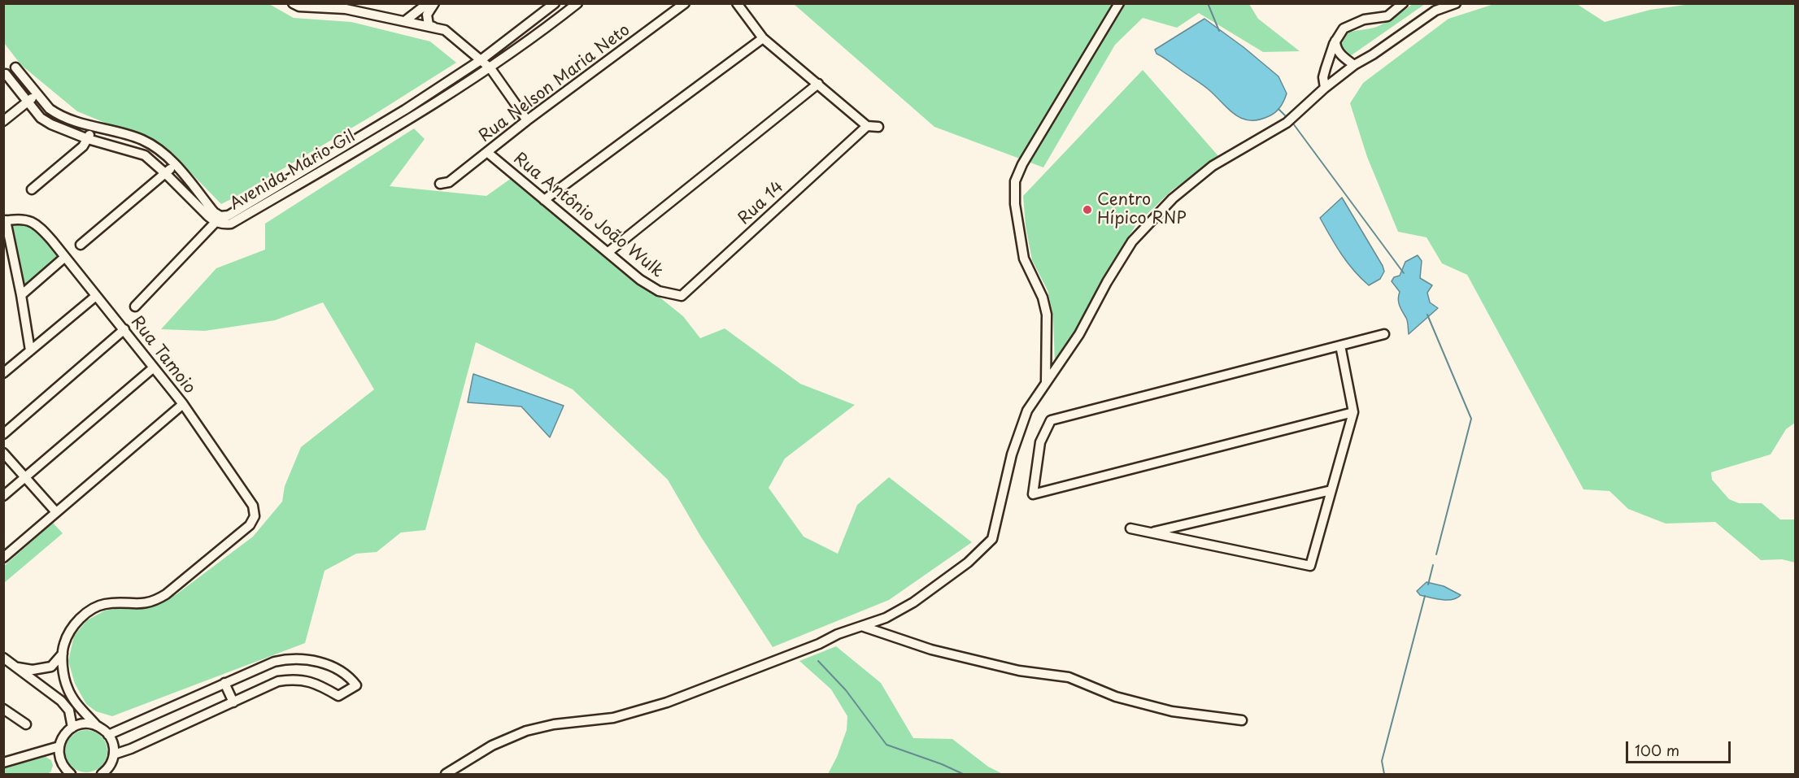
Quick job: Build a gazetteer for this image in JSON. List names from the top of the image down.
{
  "streets": {
    "street": [
      "Rua Nelson Maria Neto",
      "Avenida Mário Gil",
      "Rua 14",
      "Rua Antônio João Wulk",
      "Rua Tamoio"
    ]
  },
  "crossings": [
    ["Rua Nelson Maria Neto", "Rua Antônio João Wulk"],
    ["Rua 14", "Rua Antônio João Wulk"]
  ],
  "places": ["Centro Hípico RNP"],
  "scale_bar": "100 m"
}
